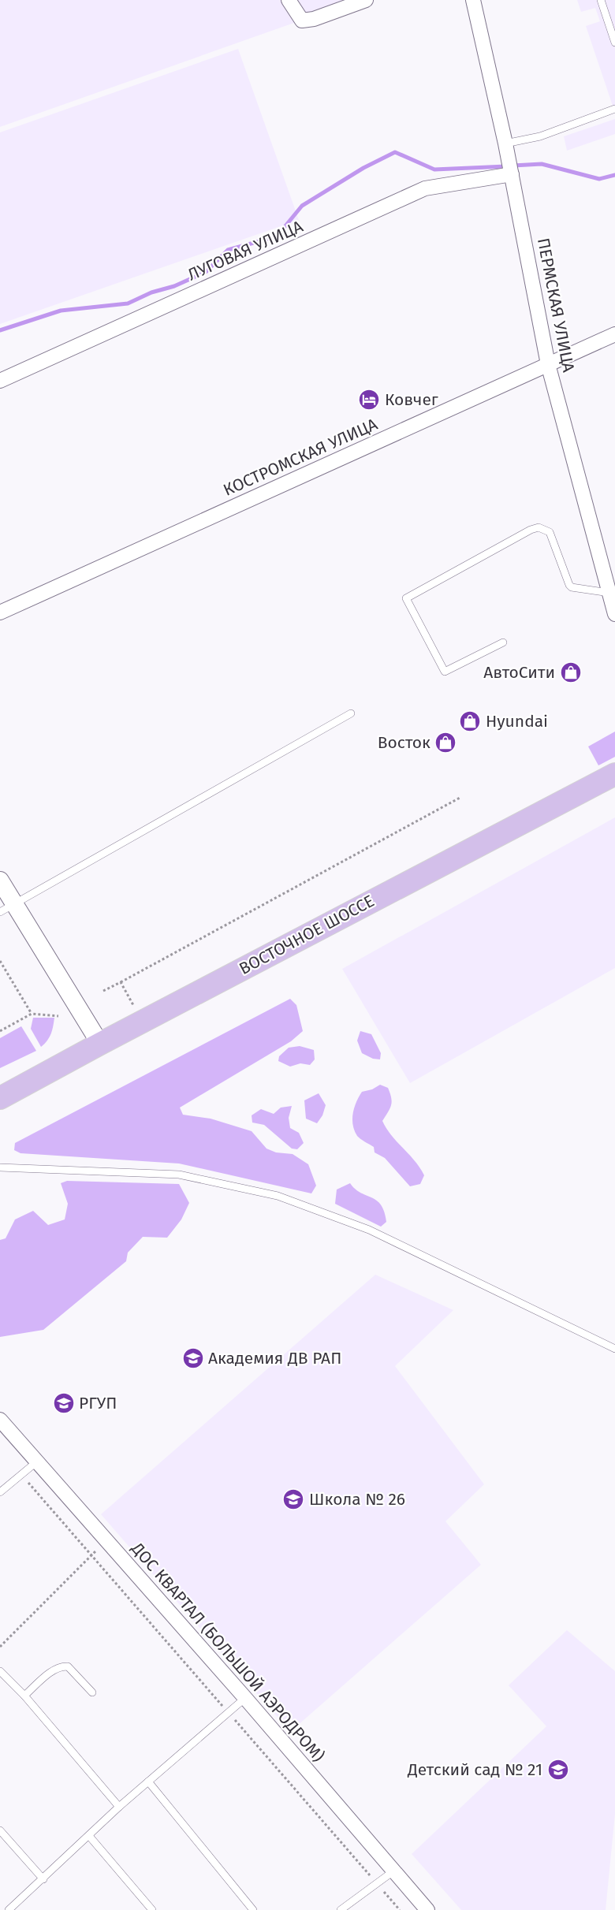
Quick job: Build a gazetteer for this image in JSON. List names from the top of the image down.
{
  "streets": {
    "main road": ["ВОСТОЧНОЕ ШОССЕ"],
    "street": [
      "ЛУГОВАЯ УЛИЦА",
      "ПЕРМСКАЯ УЛИЦА",
      "КОСТРОМСКАЯ УЛИЦА",
      "ДОС КВАРТАЛ (БОЛЬШОЙ АЭРОДРОМ)"
    ]
  },
  "crossings": [
    ["ЛУГОВАЯ УЛИЦА", "ПЕРМСКАЯ УЛИЦА"],
    ["ПЕРМСКАЯ УЛИЦА", "КОСТРОМСКАЯ УЛИЦА"]
  ],
  "places": {
    "hotel": ["Ковчег"],
    "shop": ["АвтоСити", "Hyundai", "Восток"],
    "school or university": [
      "Академия ДВ РАП",
      "РГУП",
      "Школа № 26",
      "Детский сад № 21"
    ]
  }
}
